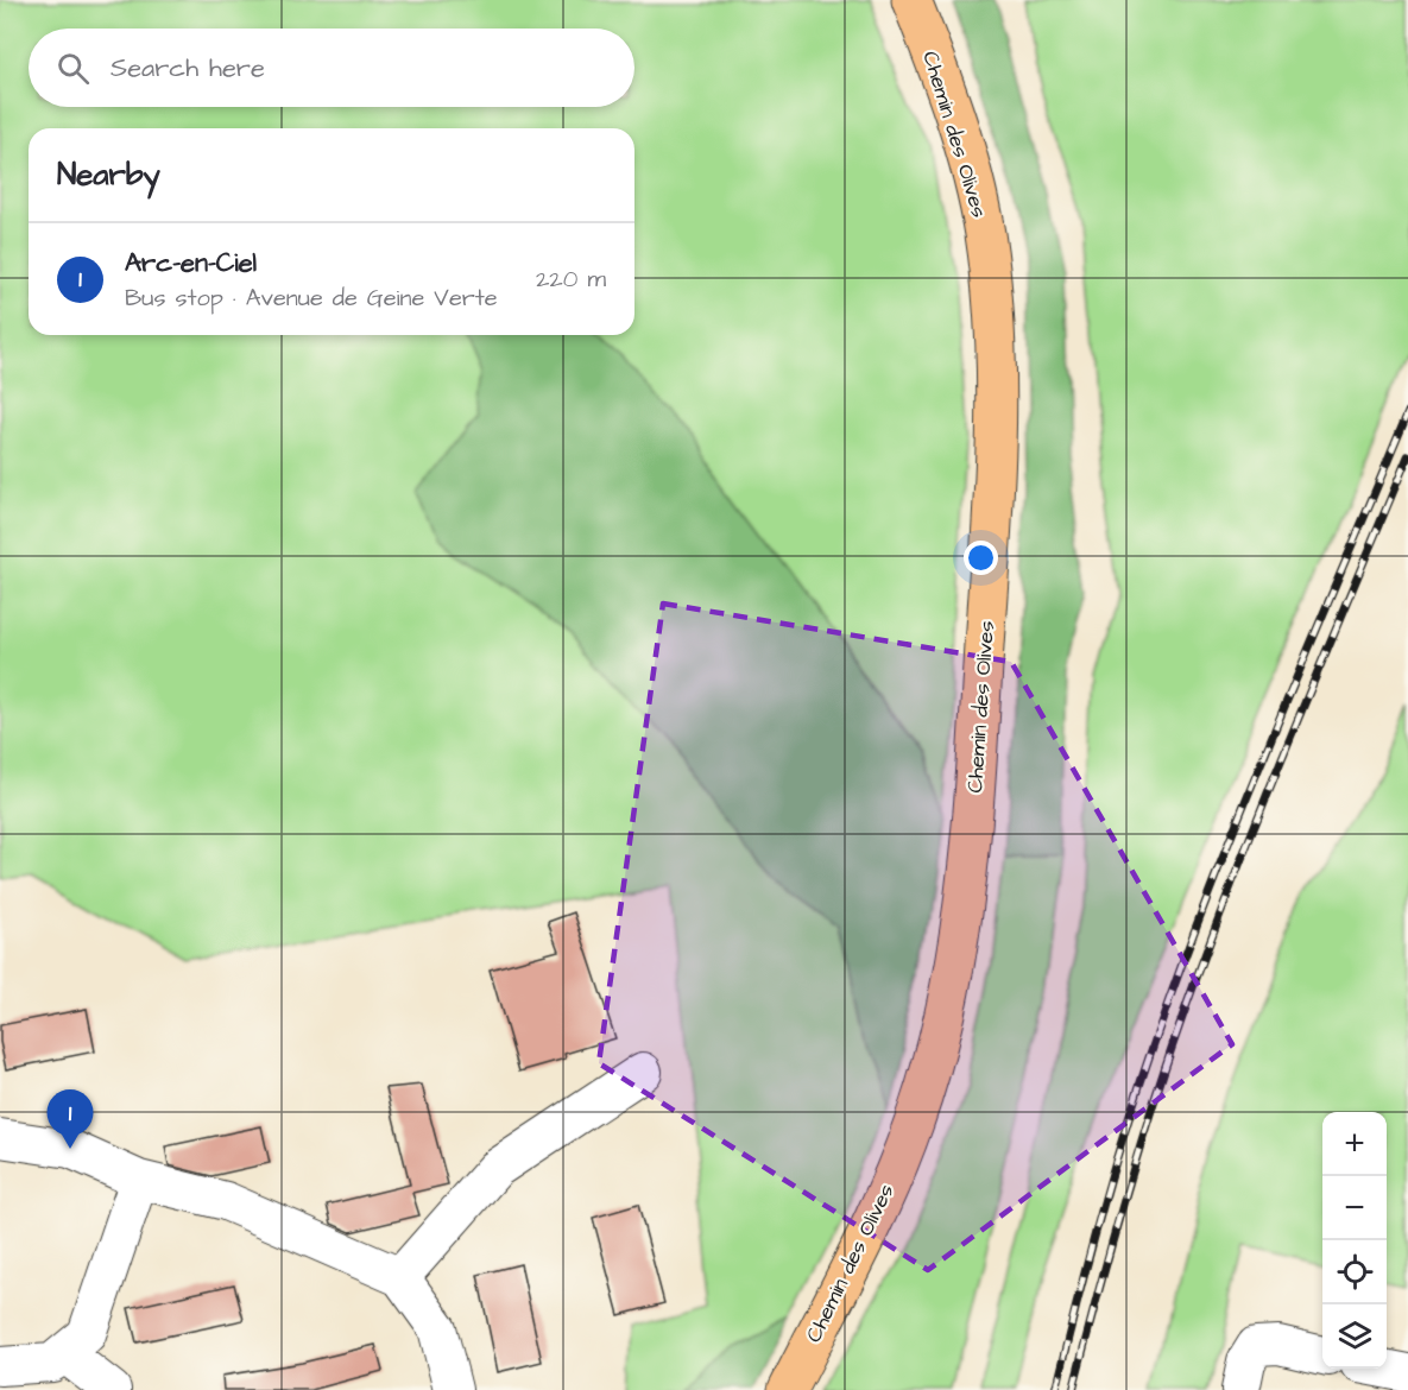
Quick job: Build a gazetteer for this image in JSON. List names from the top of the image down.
{
  "streets": {
    "main road": ["Chemin des Olives"]
  },
  "page": {
    "search": "Search here",
    "heading": "Nearby",
    "list": [
      {
        "mark": "1",
        "name": "Arc-en-Ciel",
        "note": "Bus stop · Avenue de Geine Verte",
        "value": "220 m"
      }
    ],
    "pins": "1",
    "map_buttons": ["+", "−"]
  }
}
